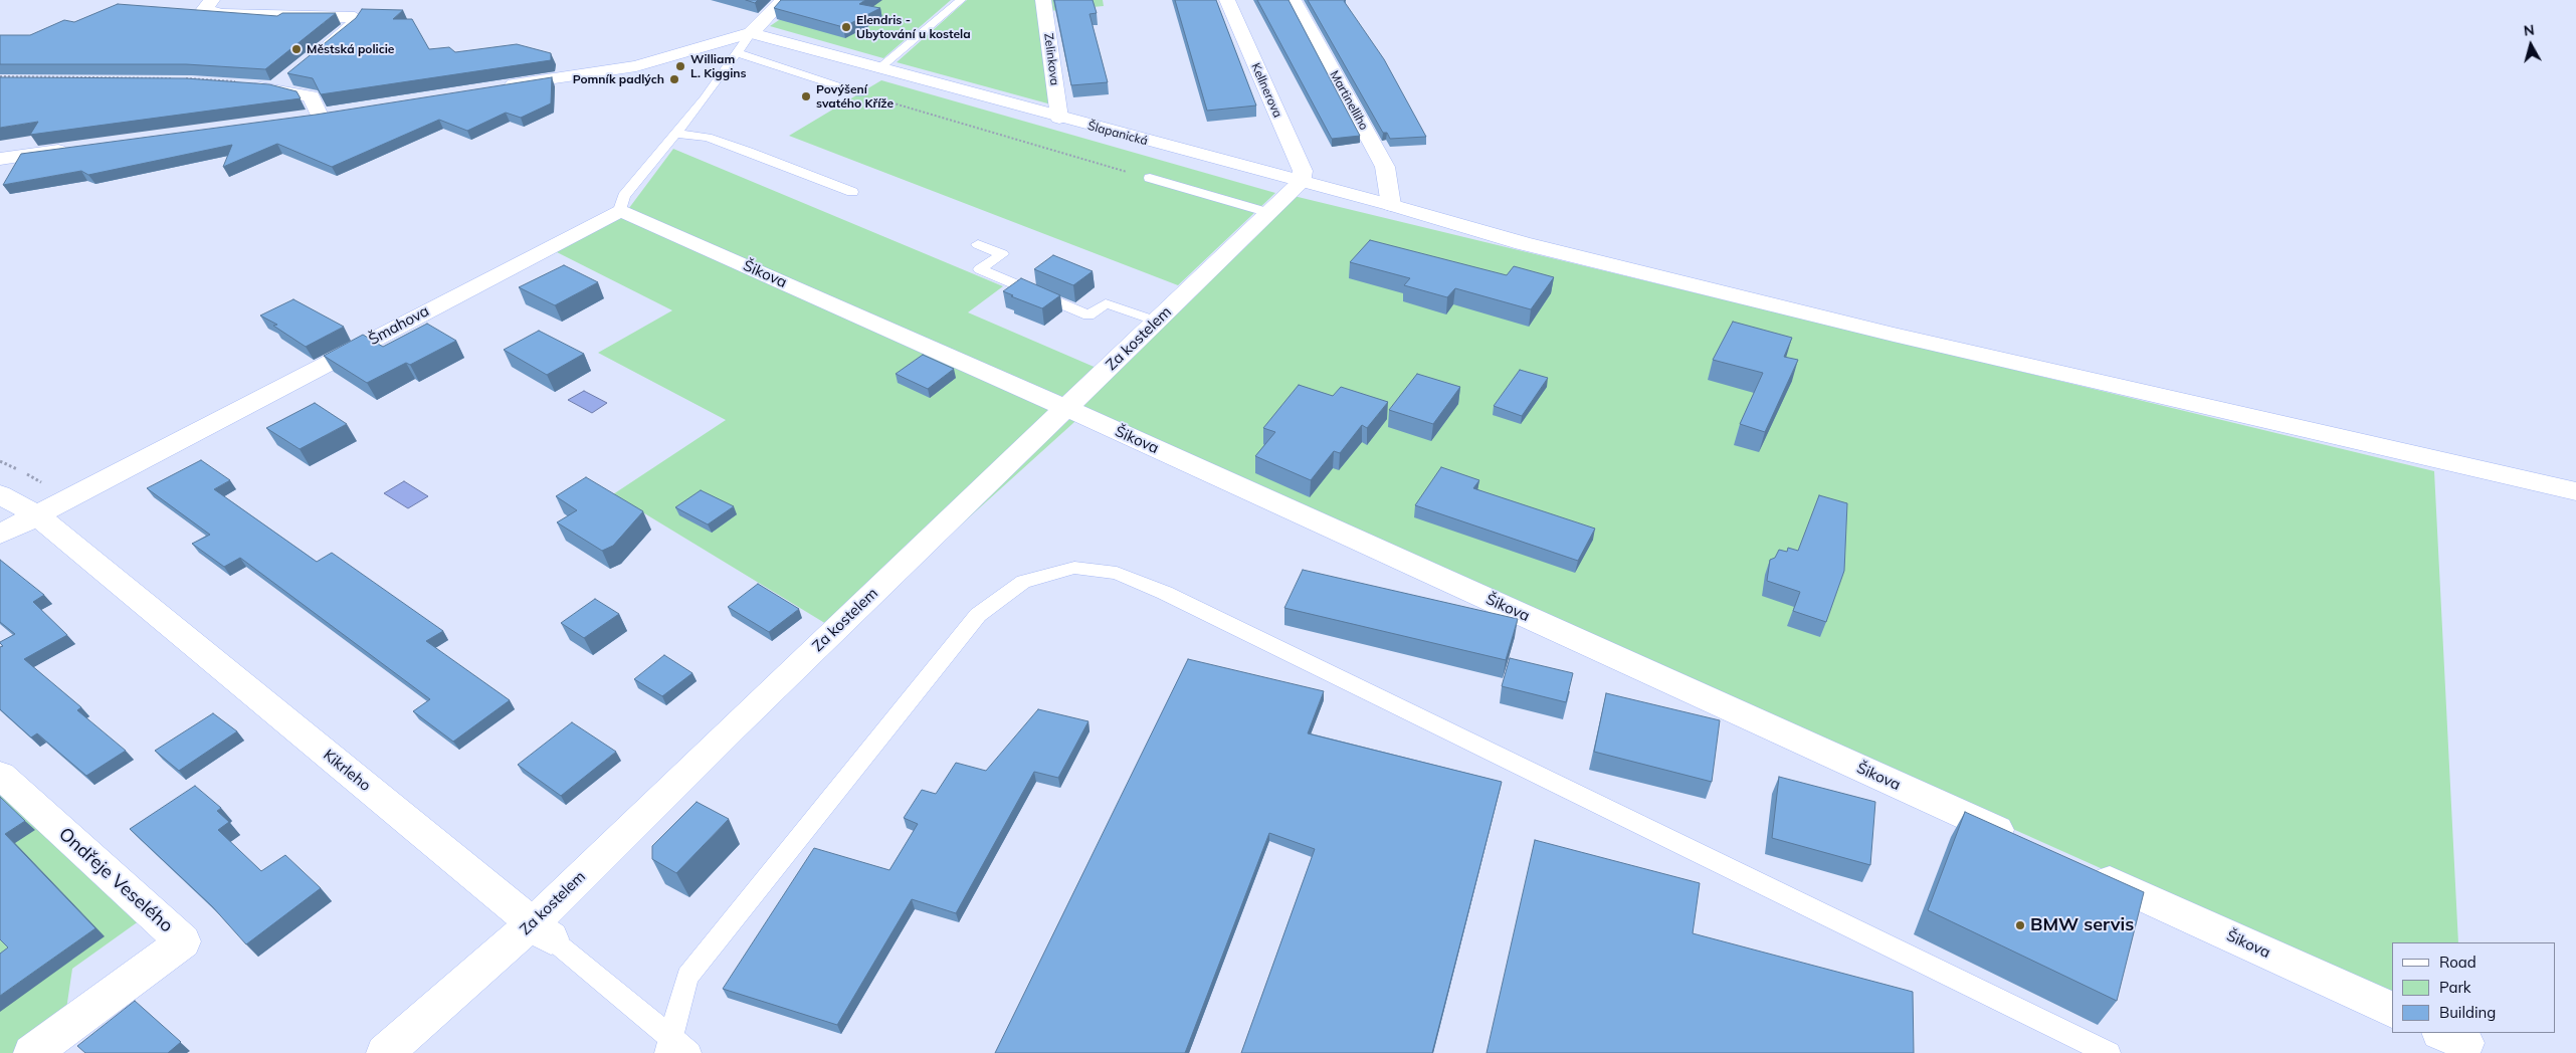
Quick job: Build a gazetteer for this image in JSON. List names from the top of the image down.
{
  "streets": {
    "street": [
      "Zelinkova",
      "Kellnerova",
      "Martinelliho",
      "Šlapanická",
      "Šikova",
      "Šmahova",
      "Za kostelem",
      "Kikrleho",
      "Ondřeje Veselého"
    ]
  },
  "crossings": [
    ["Zelinkova", "Šlapanická"],
    ["Kellnerova", "Šlapanická"],
    ["Kellnerova", "Za kostelem"],
    ["Martinelliho", "Šlapanická"],
    ["Šlapanická", "Za kostelem"],
    ["Šikova", "Šmahova"],
    ["Šikova", "Za kostelem"],
    ["Šmahova", "Kikrleho"],
    ["Za kostelem", "Kikrleho"]
  ],
  "places": [
    "Elendris - Ubytování u kostela",
    "Městská policie",
    "William L. Kiggins",
    "Pomník padlých",
    "Povýšení svatého Kříže",
    "BMW servis"
  ],
  "legend": ["Road", "Park", "Building"],
  "north": "top"
}
